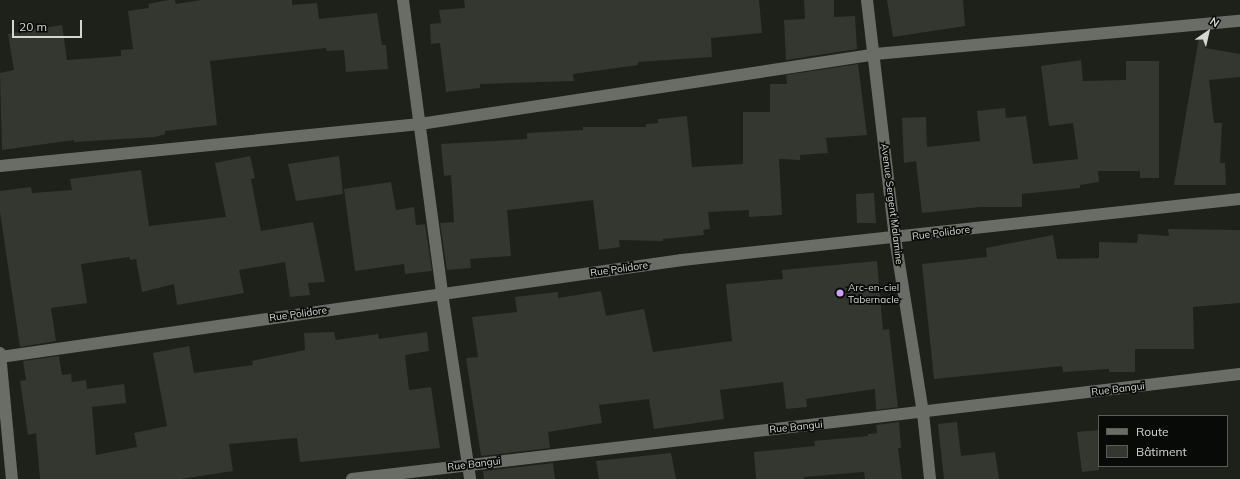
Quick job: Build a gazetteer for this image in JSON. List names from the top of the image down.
{
  "streets": {
    "street": ["Avenue Sergent Malamine", "Rue Polidore", "Rue Bangui"]
  },
  "crossings": [
    ["Avenue Sergent Malamine", "Rue Polidore"],
    ["Avenue Sergent Malamine", "Rue Bangui"]
  ],
  "places": ["Arc-en-ciel Tabernacle"],
  "legend": ["Route", "Bâtiment"],
  "scale_bar": "20 m",
  "north": "top right"
}
